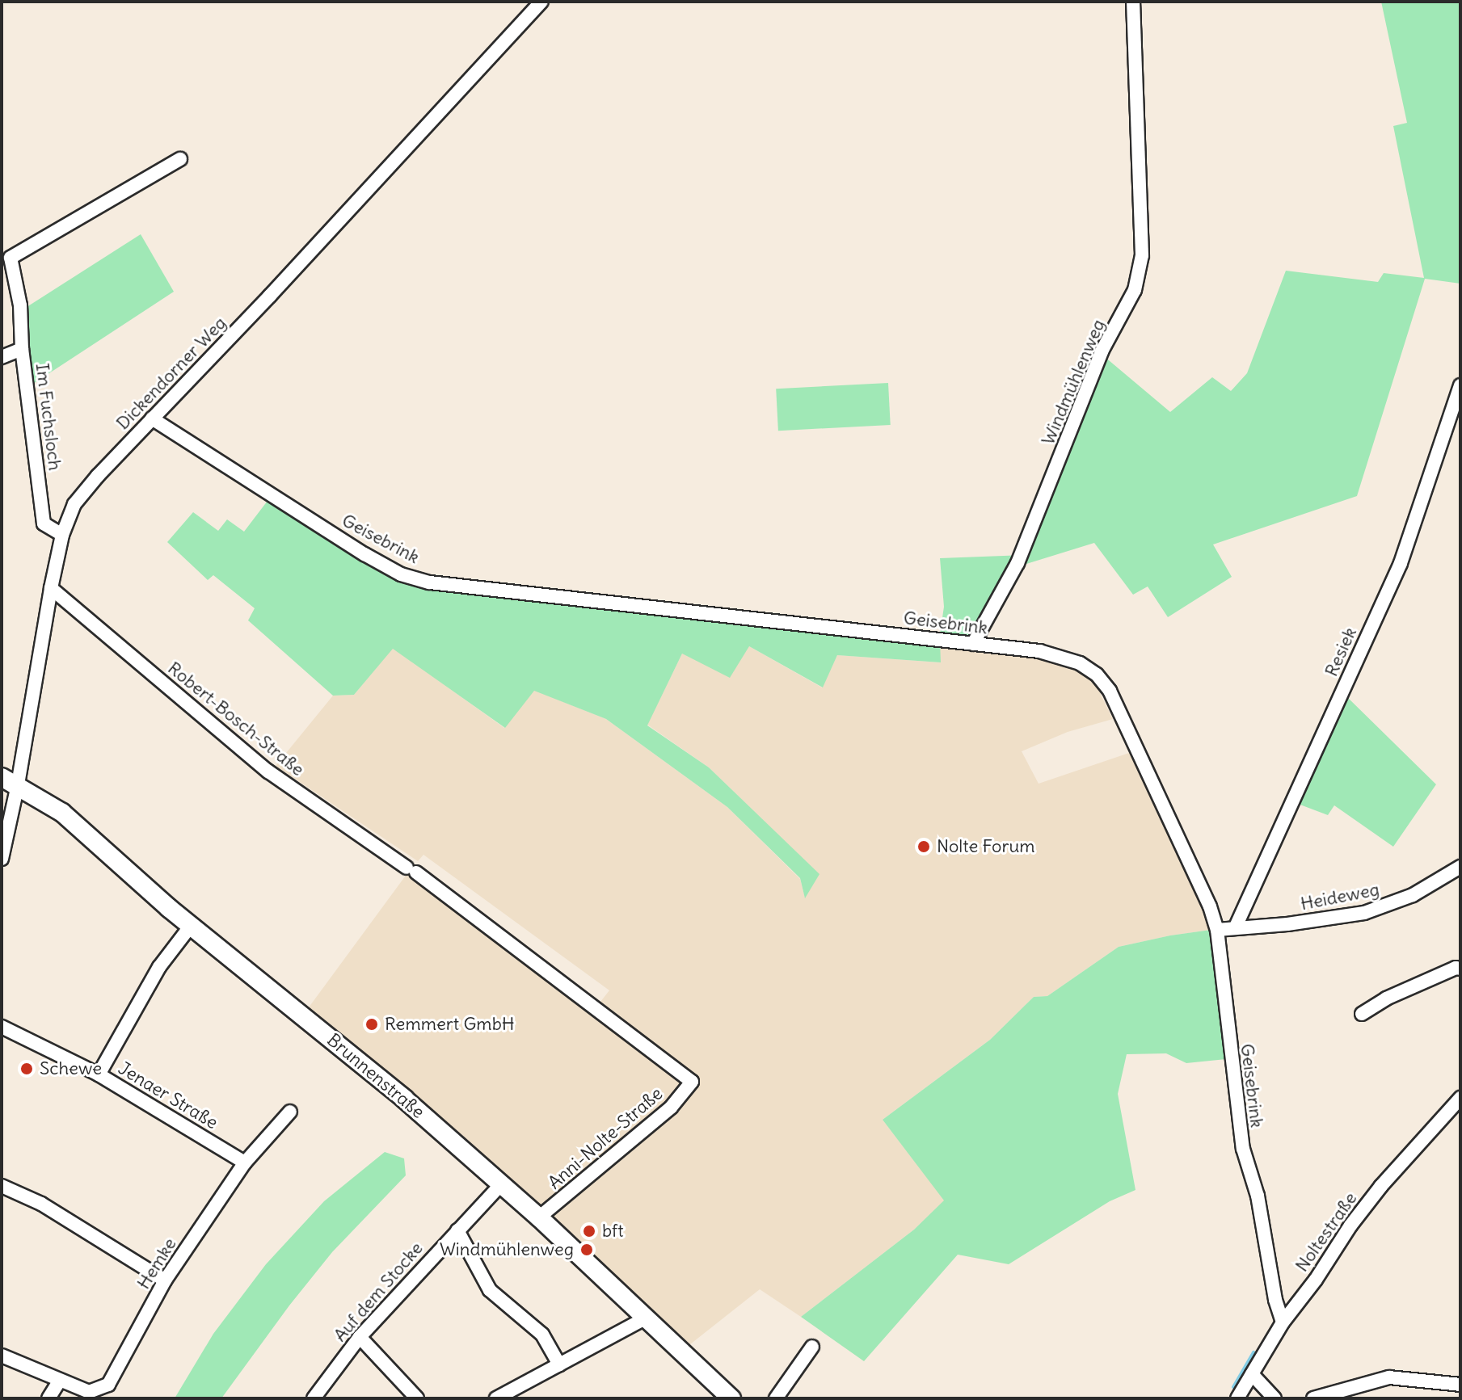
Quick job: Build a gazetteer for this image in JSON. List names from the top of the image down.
{
  "streets": {
    "street": [
      "Dickendorner Weg",
      "Windmühlenweg",
      "Im Fuchsloch",
      "Geisebrink",
      "Resiek",
      "Robert-Bosch-Straße",
      "Heideweg",
      "Brunnenstraße",
      "Jenaer Straße",
      "Anni-Nolte-Straße",
      "Noltestraße",
      "Hemke",
      "Auf dem Stocke"
    ]
  },
  "crossings": [
    ["Dickendorner Weg", "Im Fuchsloch"],
    ["Dickendorner Weg", "Geisebrink"],
    ["Dickendorner Weg", "Robert-Bosch-Straße"],
    ["Dickendorner Weg", "Brunnenstraße"],
    ["Windmühlenweg", "Geisebrink"],
    ["Geisebrink", "Heideweg"],
    ["Geisebrink", "Noltestraße"],
    ["Resiek", "Heideweg"],
    ["Robert-Bosch-Straße", "Anni-Nolte-Straße"],
    ["Brunnenstraße", "Anni-Nolte-Straße"],
    ["Brunnenstraße", "Auf dem Stocke"],
    ["Jenaer Straße", "Hemke"]
  ],
  "places": [
    "Nolte Forum",
    "Remmert GmbH",
    "Schewe",
    "bft",
    "Windmühlenweg"
  ]
}
